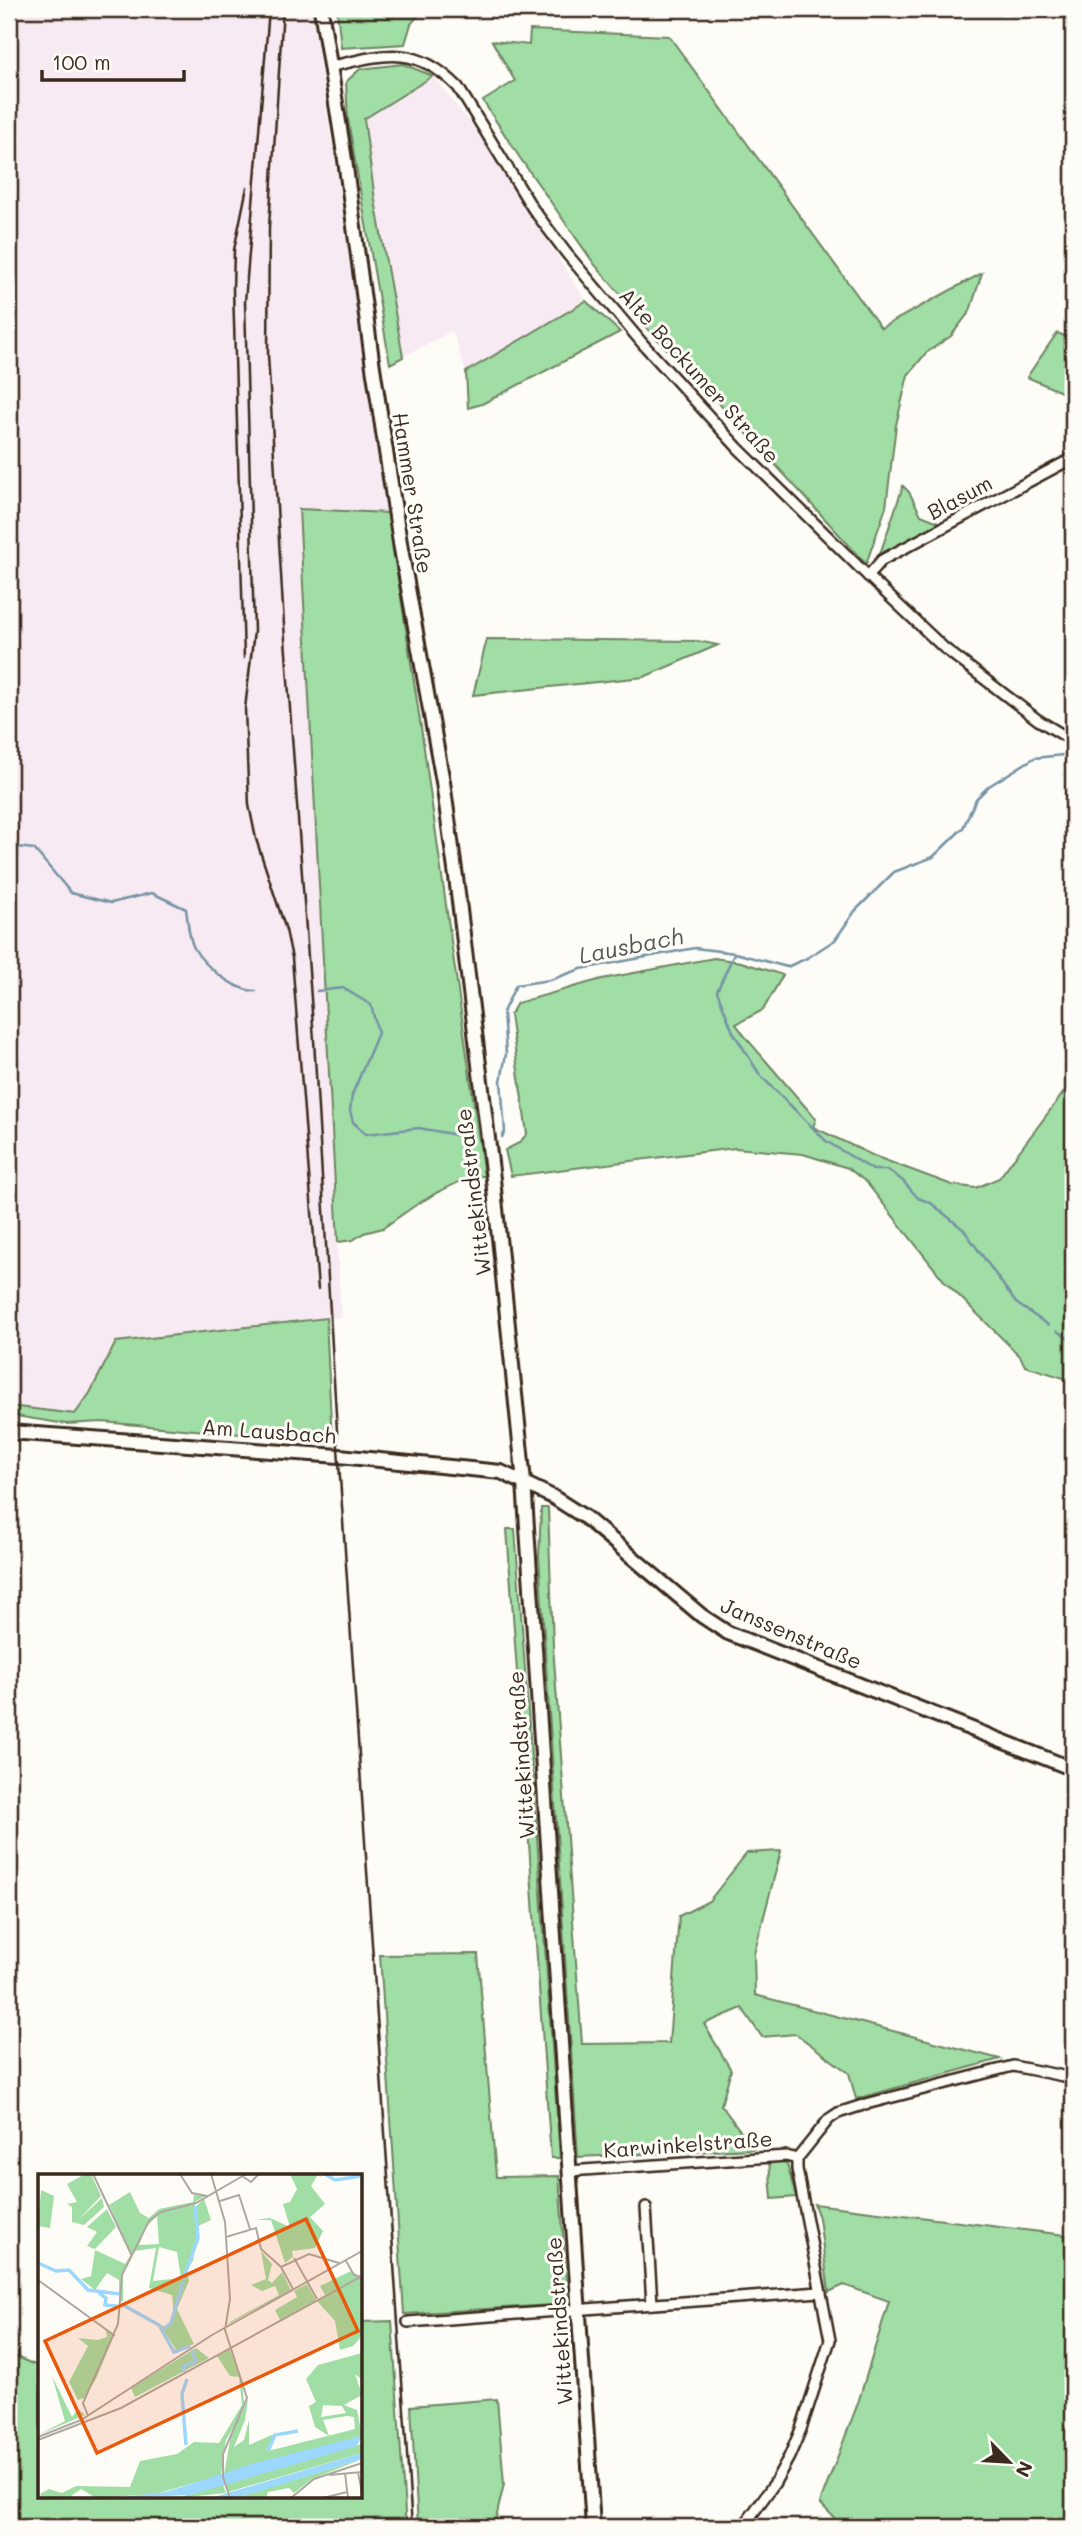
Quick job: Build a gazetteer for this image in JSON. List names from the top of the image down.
{
  "streets": {
    "main road": [
      "Hammer Straße",
      "Wittekindstraße",
      "Am Lausbach",
      "Janssenstraße"
    ],
    "street": ["Alte Bockumer Straße", "Blasum", "Karwinkelstraße"]
  },
  "crossings": [
    ["Alte Bockumer Straße", "Hammer Straße"],
    ["Alte Bockumer Straße", "Blasum"],
    ["Hammer Straße", "Wittekindstraße"],
    ["Wittekindstraße", "Am Lausbach"],
    ["Wittekindstraße", "Janssenstraße"],
    ["Wittekindstraße", "Karwinkelstraße"],
    ["Am Lausbach", "Janssenstraße"]
  ],
  "water": ["Lausbach"],
  "scale_bar": "100 m",
  "north": "bottom right"
}
